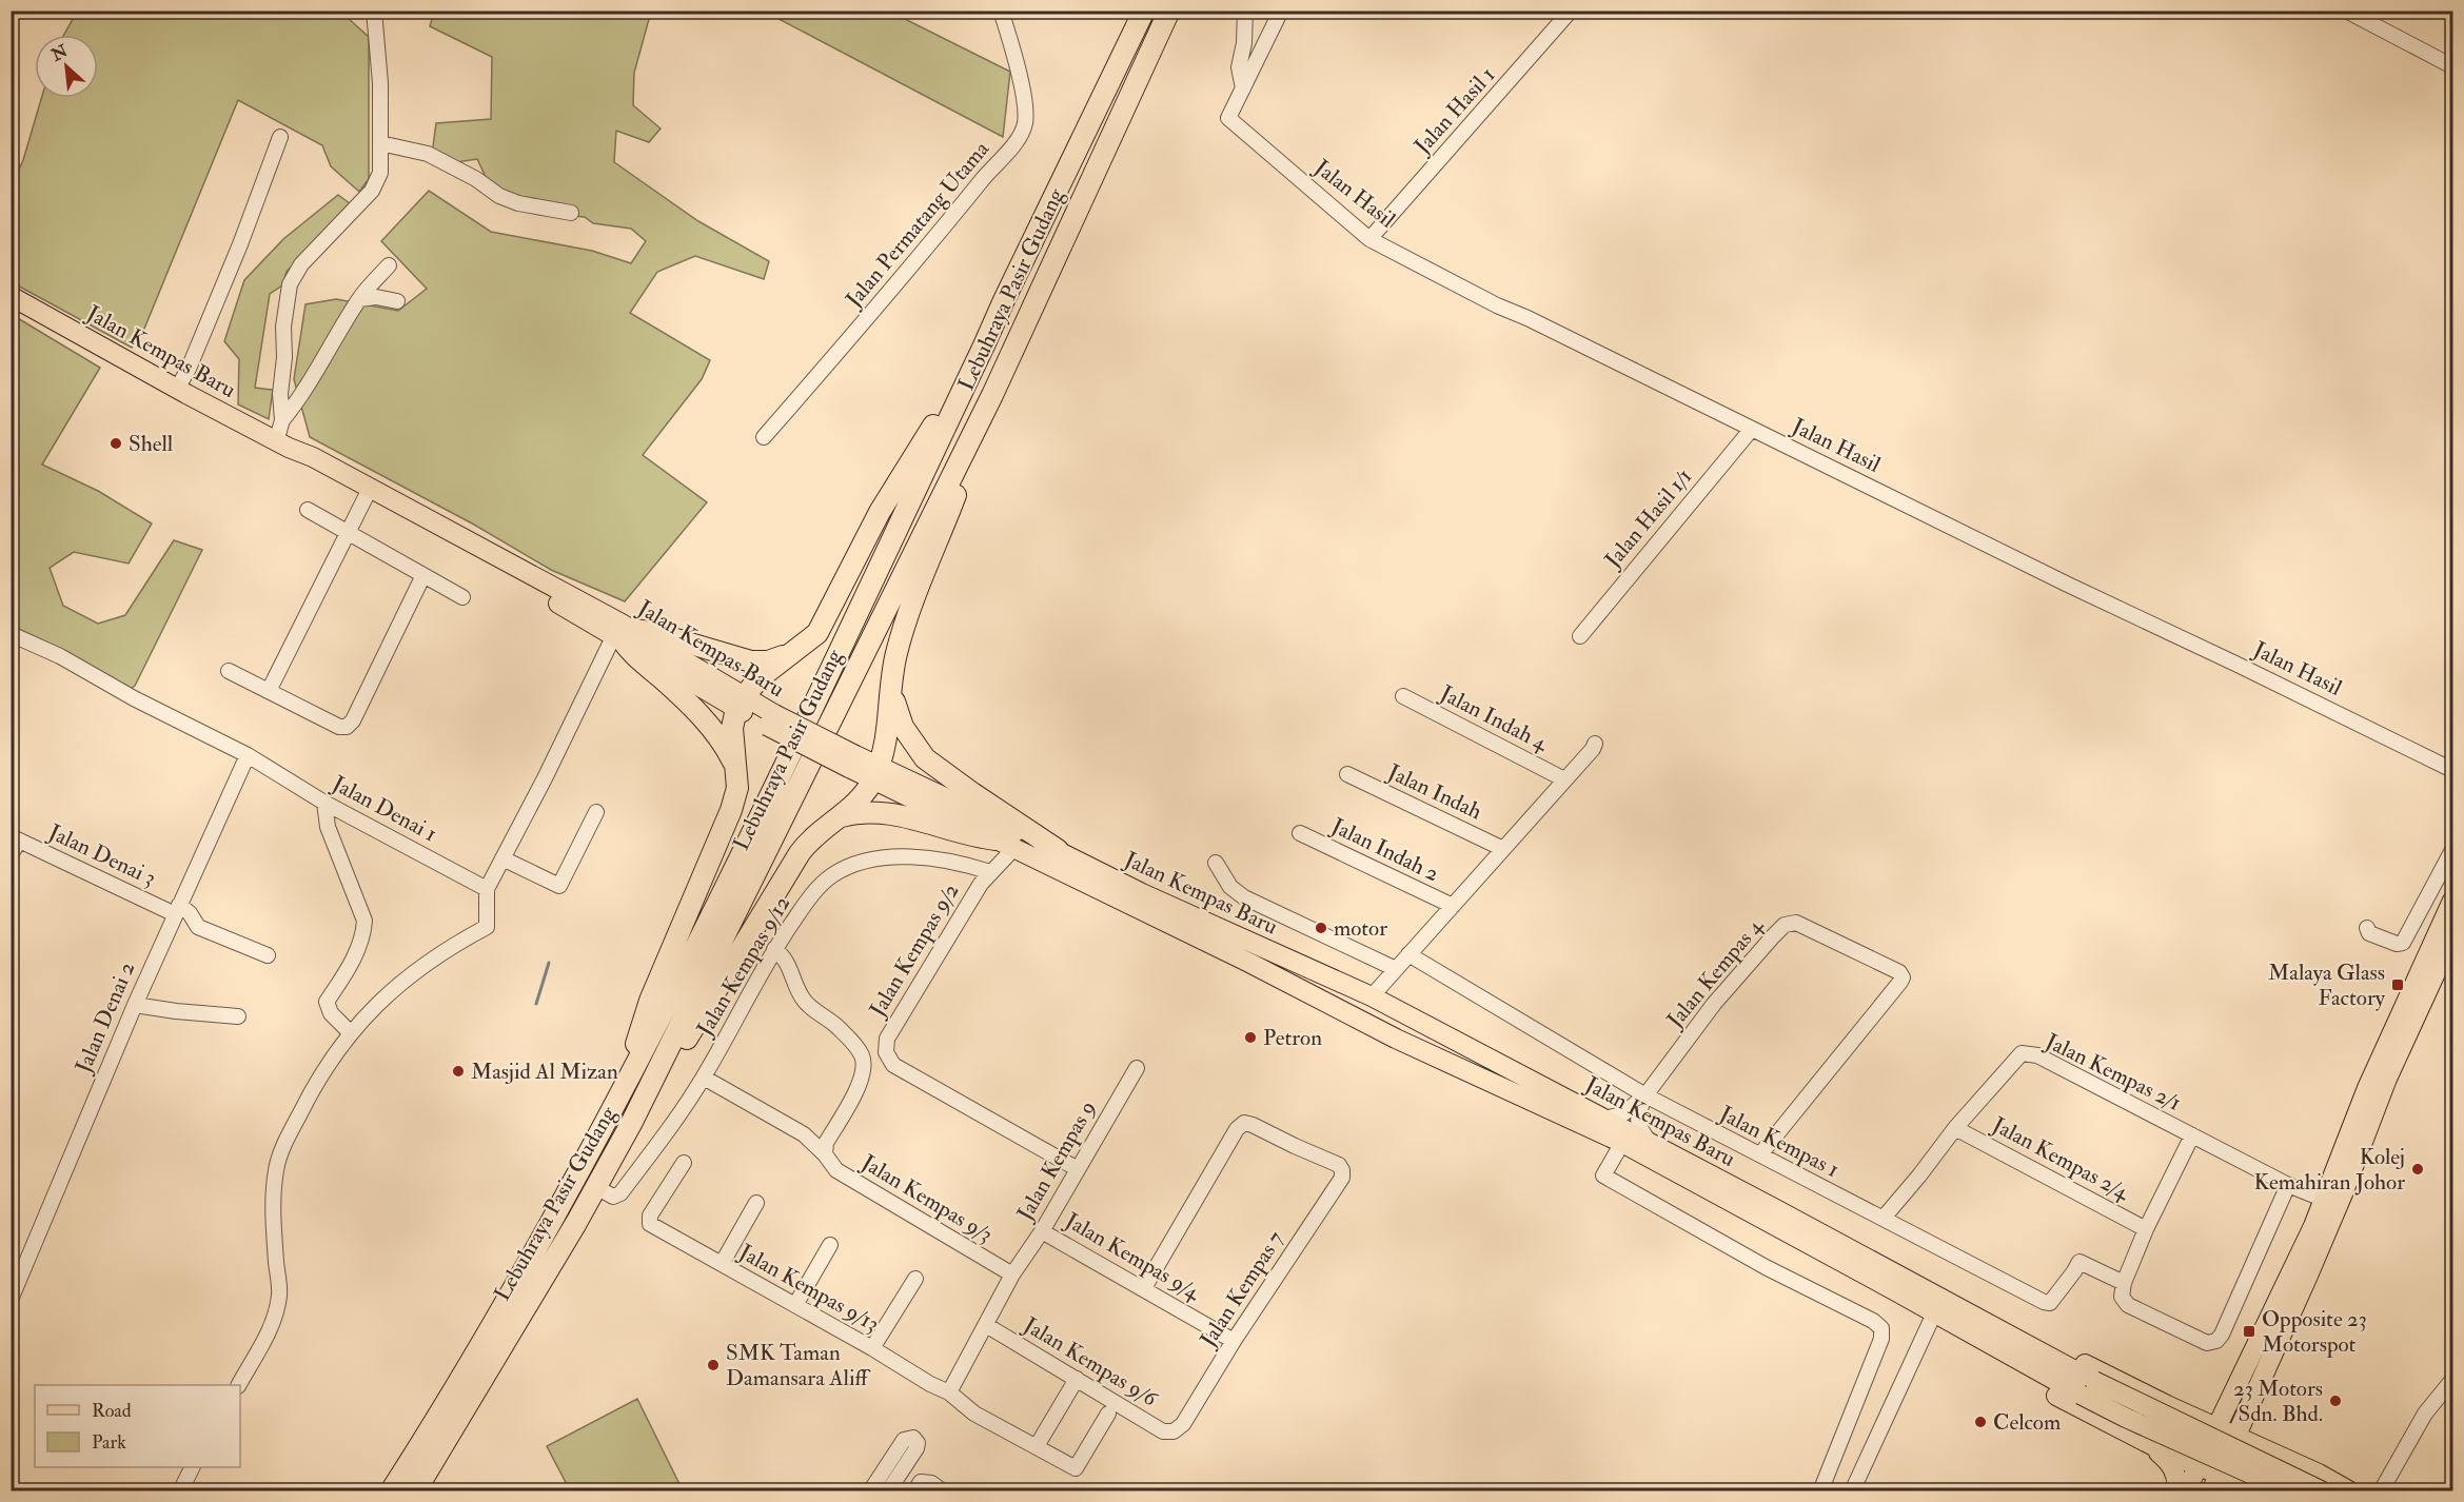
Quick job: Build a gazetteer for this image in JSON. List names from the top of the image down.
{
  "streets": {
    "highway": ["Lebuhraya Pasir Gudang"],
    "main road": ["Jalan Kempas Baru"],
    "street": [
      "Jalan Hasil 1",
      "Jalan Hasil",
      "Jalan Permatang Utama",
      "Jalan Hasil 1/1",
      "Jalan Indah 4",
      "Jalan Indah",
      "Jalan Denai 1",
      "Jalan Indah 2",
      "Jalan Denai 3",
      "Jalan Kempas 9/2",
      "Jalan Kempas 9/12",
      "Jalan Kempas 4",
      "Jalan Denai 2",
      "Jalan Kempas 2/1",
      "Jalan Kempas 1",
      "Jalan Kempas 2/4",
      "Jalan Kempas 9",
      "Jalan Kempas 9/3",
      "Jalan Kempas 9/4",
      "Jalan Kempas 9/13",
      "Jalan Kempas 7",
      "Jalan Kempas 9/6"
    ]
  },
  "crossings": [
    ["Jalan Hasil 1", "Jalan Hasil"],
    ["Jalan Hasil", "Jalan Hasil 1/1"],
    ["Lebuhraya Pasir Gudang", "Jalan Kempas 9/12"],
    ["Jalan Kempas Baru", "Jalan Kempas 9/2"],
    ["Jalan Denai 1", "Jalan Denai 2"],
    ["Jalan Denai 3", "Jalan Denai 2"],
    ["Jalan Kempas 9/2", "Jalan Kempas 9/12"],
    ["Jalan Kempas 9/2", "Jalan Kempas 9"],
    ["Jalan Kempas 9/12", "Jalan Kempas 9/3"],
    ["Jalan Kempas 4", "Jalan Kempas 1"],
    ["Jalan Kempas 2/1", "Jalan Kempas 1"],
    ["Jalan Kempas 2/1", "Jalan Kempas 2/4"],
    ["Jalan Kempas 9", "Jalan Kempas 9/3"],
    ["Jalan Kempas 9", "Jalan Kempas 9/4"],
    ["Jalan Kempas 9", "Jalan Kempas 9/13"],
    ["Jalan Kempas 9", "Jalan Kempas 9/6"],
    ["Jalan Kempas 9/4", "Jalan Kempas 7"],
    ["Jalan Kempas 7", "Jalan Kempas 9/6"]
  ],
  "places": {
    "other": [
      "Shell",
      "motor",
      "Petron",
      "Masjid Al Mizan",
      "Kolej Kemahiran Johor",
      "SMK Taman Damansara Aliff",
      "23 Motors Sdn. Bhd.",
      "Celcom"
    ],
    "transit": ["Malaya Glass Factory", "Opposite 23 Motorspot"]
  },
  "legend": ["Road", "Park"],
  "north": "top left"
}
